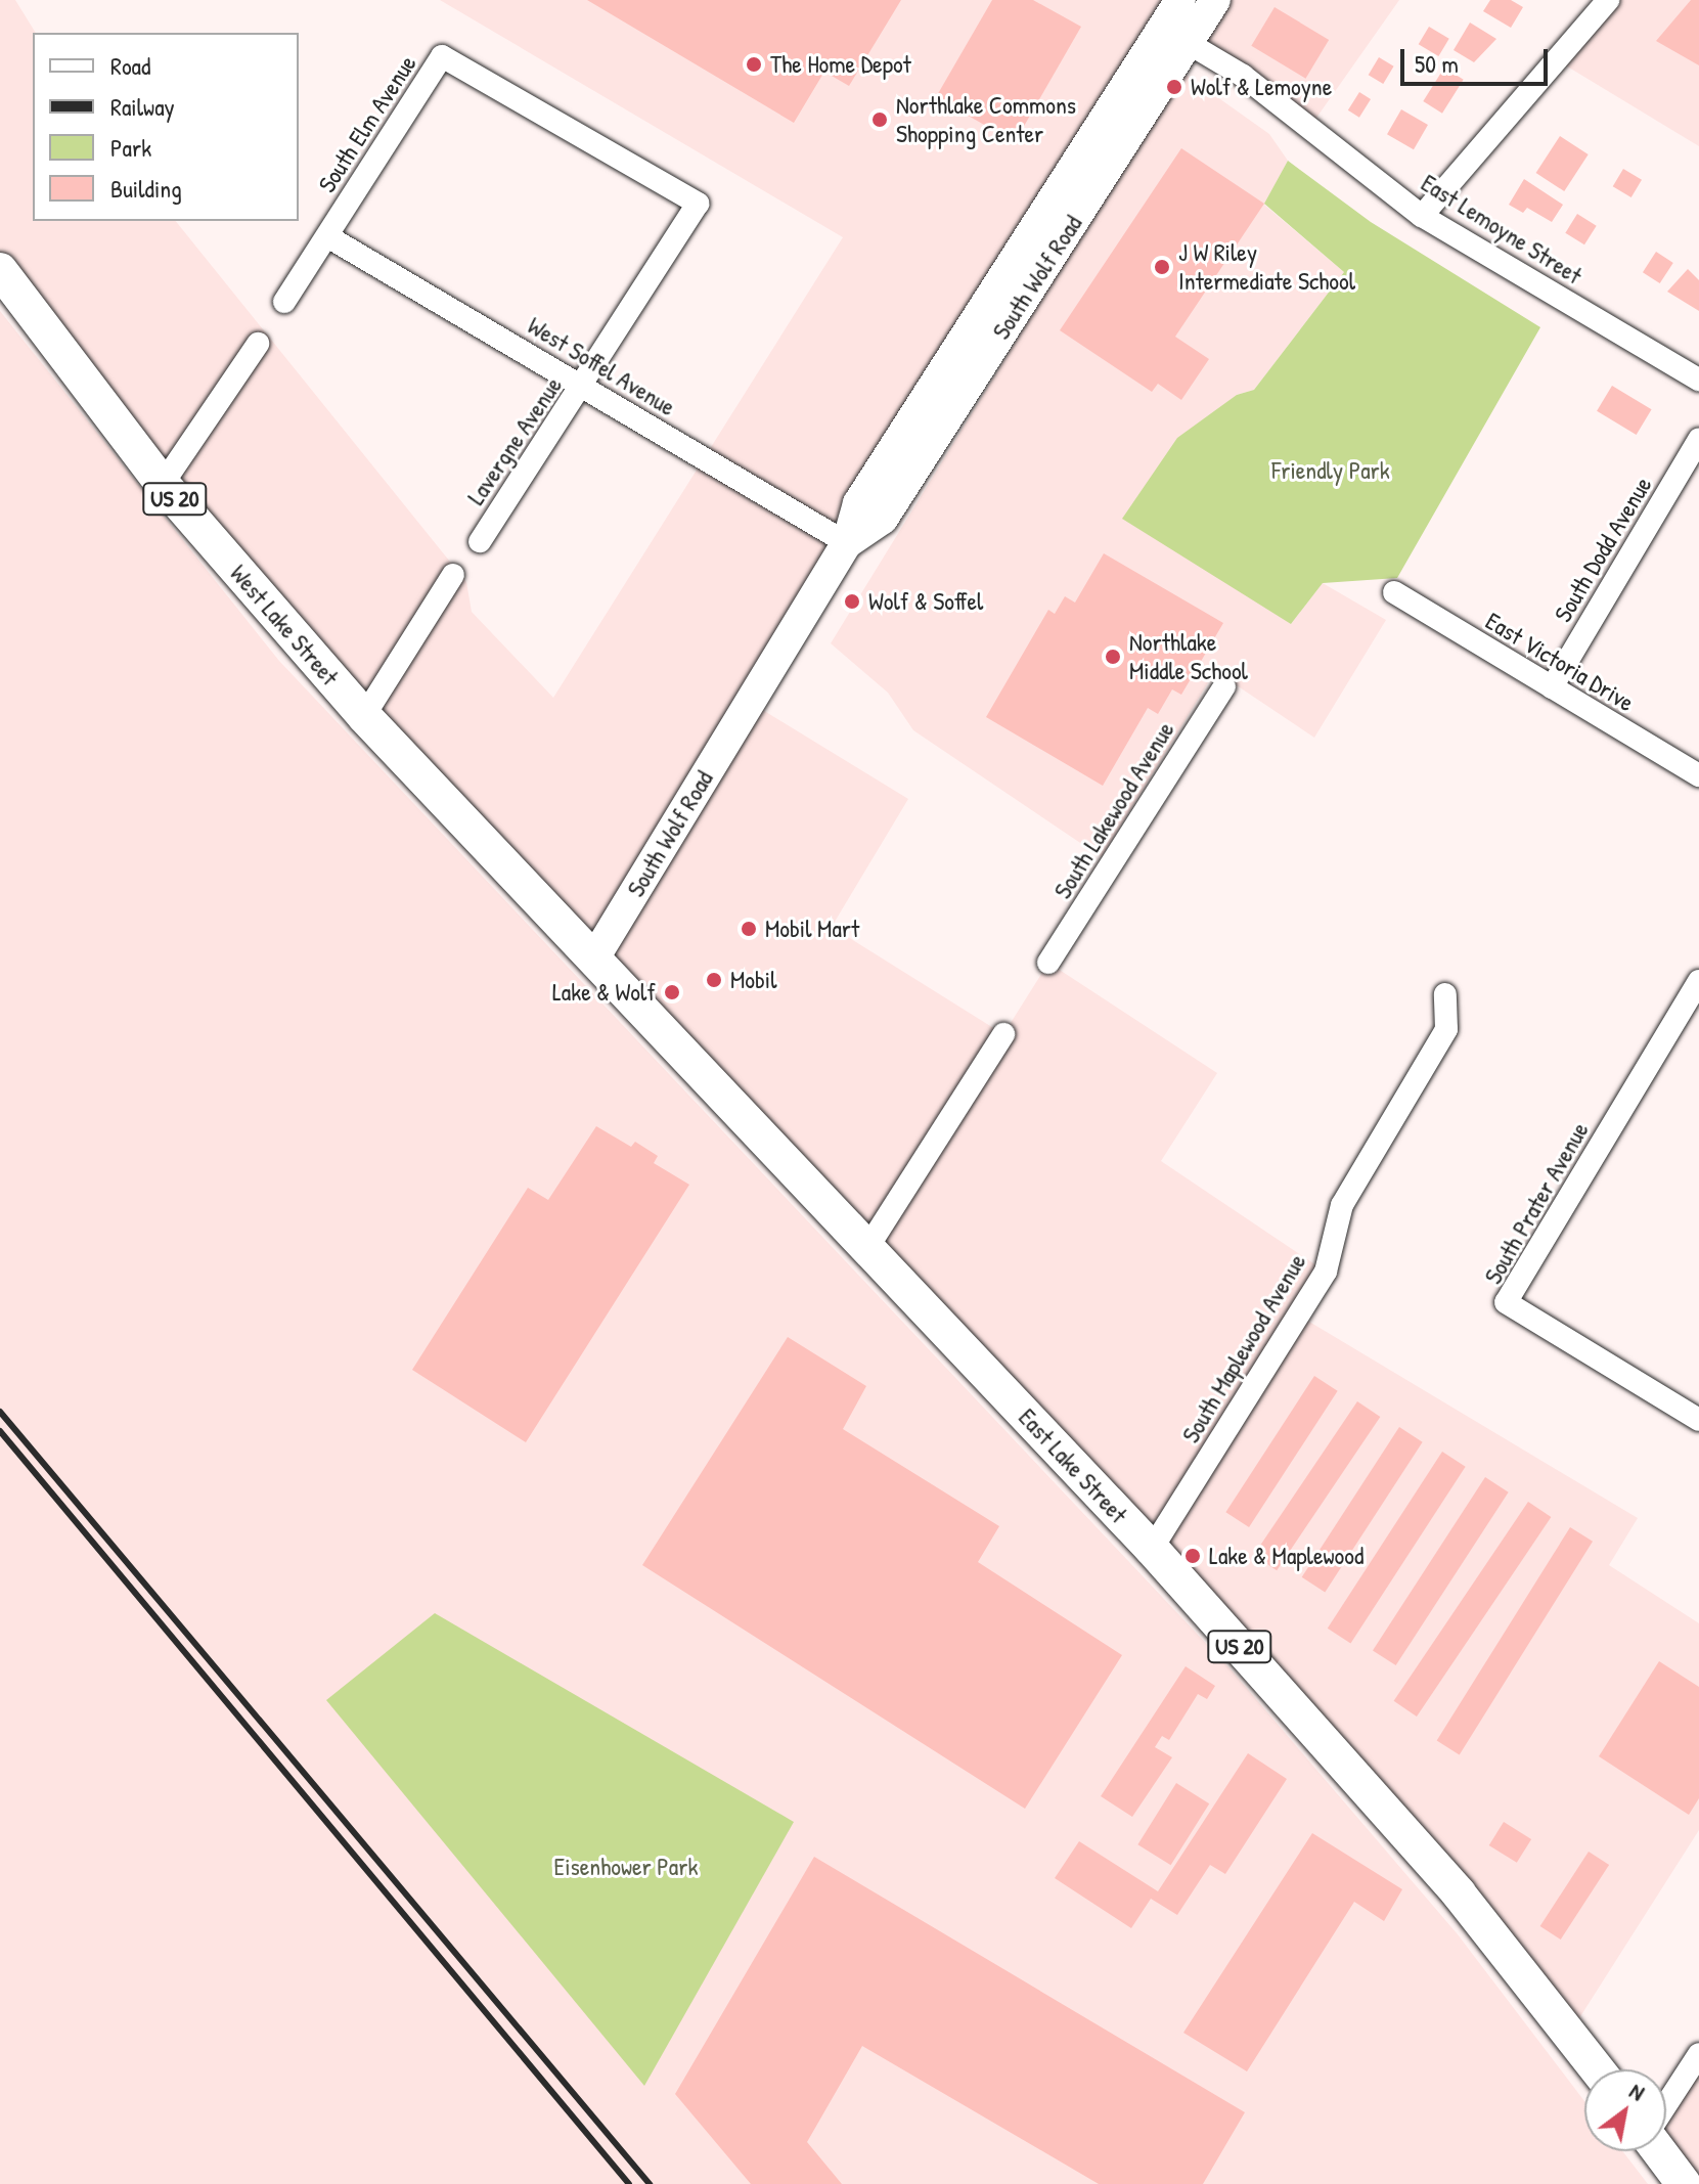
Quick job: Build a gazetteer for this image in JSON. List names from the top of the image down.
{
  "streets": {
    "main road": [
      "South Wolf Road",
      "US 20",
      "West Lake Street",
      "East Lake Street"
    ],
    "street": [
      "South Elm Avenue",
      "East Lemoyne Street",
      "West Soffel Avenue",
      "Lavergne Avenue",
      "South Dodd Avenue",
      "East Victoria Drive",
      "South Lakewood Avenue",
      "South Prater Avenue",
      "South Maplewood Avenue"
    ]
  },
  "crossings": [
    ["South Elm Avenue", "West Soffel Avenue"],
    ["South Elm Avenue", "Lavergne Avenue"],
    ["East Lemoyne Street", "South Wolf Road"],
    ["South Wolf Road", "West Soffel Avenue"],
    ["South Wolf Road", "West Lake Street"],
    ["South Wolf Road", "East Lake Street"],
    ["West Soffel Avenue", "Lavergne Avenue"],
    ["South Dodd Avenue", "East Victoria Drive"],
    ["West Lake Street", "East Lake Street"],
    ["South Maplewood Avenue", "East Lake Street"]
  ],
  "parks": ["Friendly Park", "Eisenhower Park"],
  "places": [
    "The Home Depot",
    "Wolf & Lemoyne",
    "Northlake Commons Shopping Center",
    "J W Riley Intermediate School",
    "Wolf & Soffel",
    "Northlake Middle School",
    "Mobil Mart",
    "Mobil",
    "Lake & Wolf",
    "Lake & Maplewood"
  ],
  "legend": [
    "Road",
    "Railway",
    "Park",
    "Building"
  ],
  "scale_bar": "50 m",
  "north": "top right"
}
